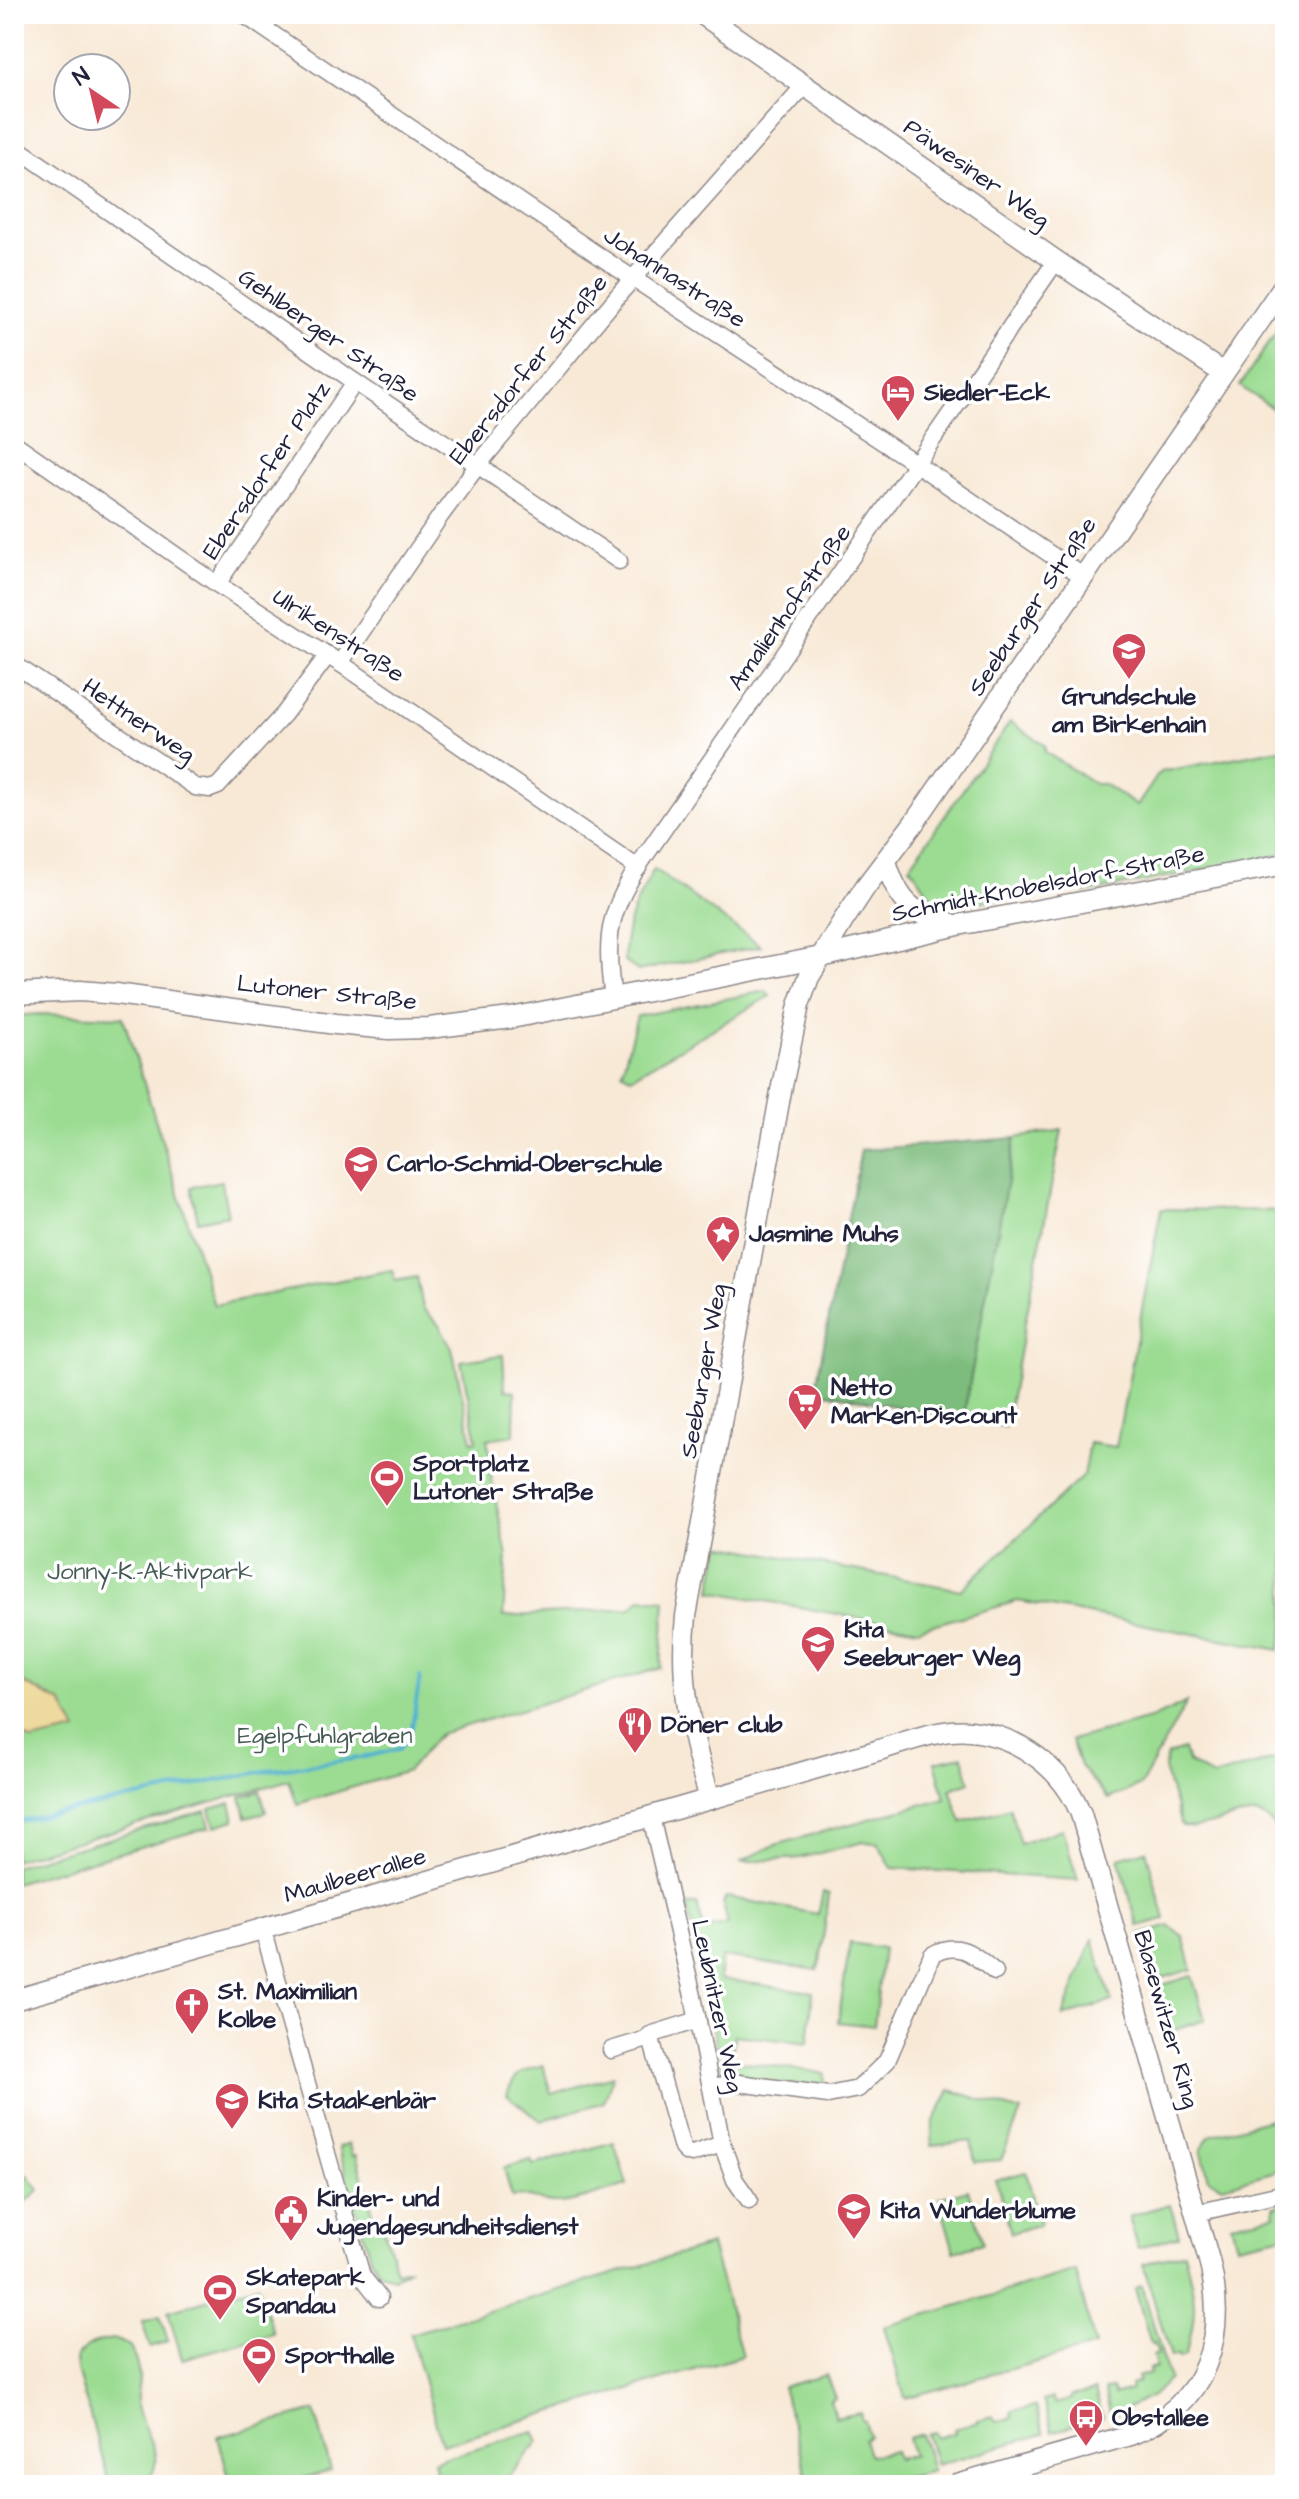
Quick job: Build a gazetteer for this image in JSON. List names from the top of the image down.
{
  "streets": {
    "street": [
      "Päwesiner Weg",
      "Johannastraße",
      "Gehlberger Straße",
      "Ebersdorfer Straße",
      "Ebersdorfer Platz",
      "Seeburger Straße",
      "Amalienhofstraße",
      "Ulrikenstraße",
      "Hettnerweg",
      "Schmidt-Knobelsdorf-Straße",
      "Lutoner Straße",
      "Seeburger Weg",
      "Maulbeerallee",
      "Leubnitzer Weg",
      "Blasewitzer Ring"
    ]
  },
  "crossings": [
    ["Päwesiner Weg", "Ebersdorfer Straße"],
    ["Päwesiner Weg", "Seeburger Straße"],
    ["Päwesiner Weg", "Amalienhofstraße"],
    ["Johannastraße", "Ebersdorfer Straße"],
    ["Johannastraße", "Seeburger Straße"],
    ["Johannastraße", "Amalienhofstraße"],
    ["Gehlberger Straße", "Ebersdorfer Straße"],
    ["Gehlberger Straße", "Ebersdorfer Platz"],
    ["Ebersdorfer Straße", "Ulrikenstraße"],
    ["Ebersdorfer Straße", "Hettnerweg"],
    ["Ebersdorfer Platz", "Ulrikenstraße"],
    ["Seeburger Straße", "Schmidt-Knobelsdorf-Straße"],
    ["Seeburger Straße", "Lutoner Straße"],
    ["Seeburger Straße", "Seeburger Weg"],
    ["Amalienhofstraße", "Ulrikenstraße"],
    ["Amalienhofstraße", "Lutoner Straße"],
    ["Ulrikenstraße", "Hettnerweg"],
    ["Schmidt-Knobelsdorf-Straße", "Lutoner Straße"],
    ["Schmidt-Knobelsdorf-Straße", "Seeburger Weg"],
    ["Lutoner Straße", "Seeburger Weg"],
    ["Seeburger Weg", "Maulbeerallee"],
    ["Seeburger Weg", "Blasewitzer Ring"],
    ["Maulbeerallee", "Leubnitzer Weg"],
    ["Maulbeerallee", "Blasewitzer Ring"]
  ],
  "parks": ["Jonny-K.-Aktivpark", "Egelpfuhlgraben"],
  "places": {
    "hotel": ["Siedler-Eck"],
    "school or university": [
      "Grundschule am Birkenhain",
      "Carlo-Schmid-Oberschule",
      "Kita Seeburger Weg",
      "Kita Staakenbär",
      "Kita Wunderblume"
    ],
    "place": ["Jasmine Muhs"],
    "supermarket": ["Netto Marken-Discount"],
    "sports": ["Sportplatz Lutoner Straße", "Skatepark Spandau", "Sporthalle"],
    "restaurant": ["Döner club"],
    "church": ["St. Maximilian Kolbe"],
    "public building": ["Kinder- und Jugendgesundheitsdienst"],
    "bus stop": ["Obstallee"]
  },
  "north": "top left"
}
